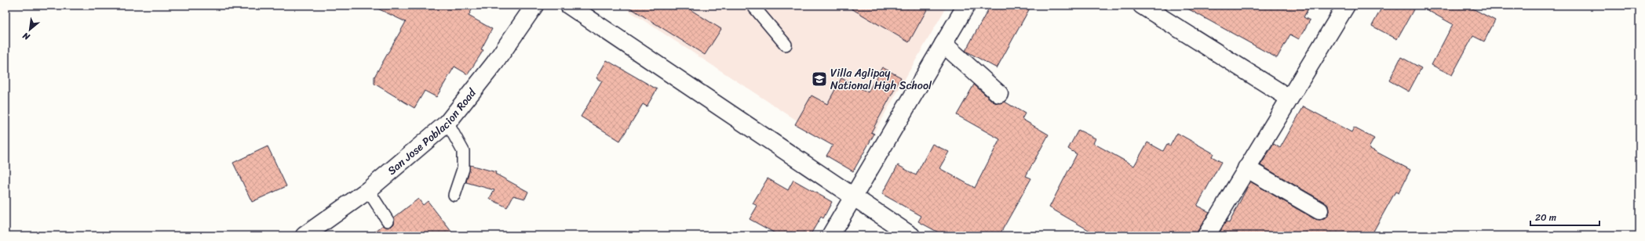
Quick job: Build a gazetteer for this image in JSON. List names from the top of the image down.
{
  "streets": {
    "street": ["San Jose Poblacion Road"]
  },
  "places": {
    "school or university": ["Villa Aglipay National High School"]
  },
  "scale_bar": "20 m",
  "north": "bottom left"
}
